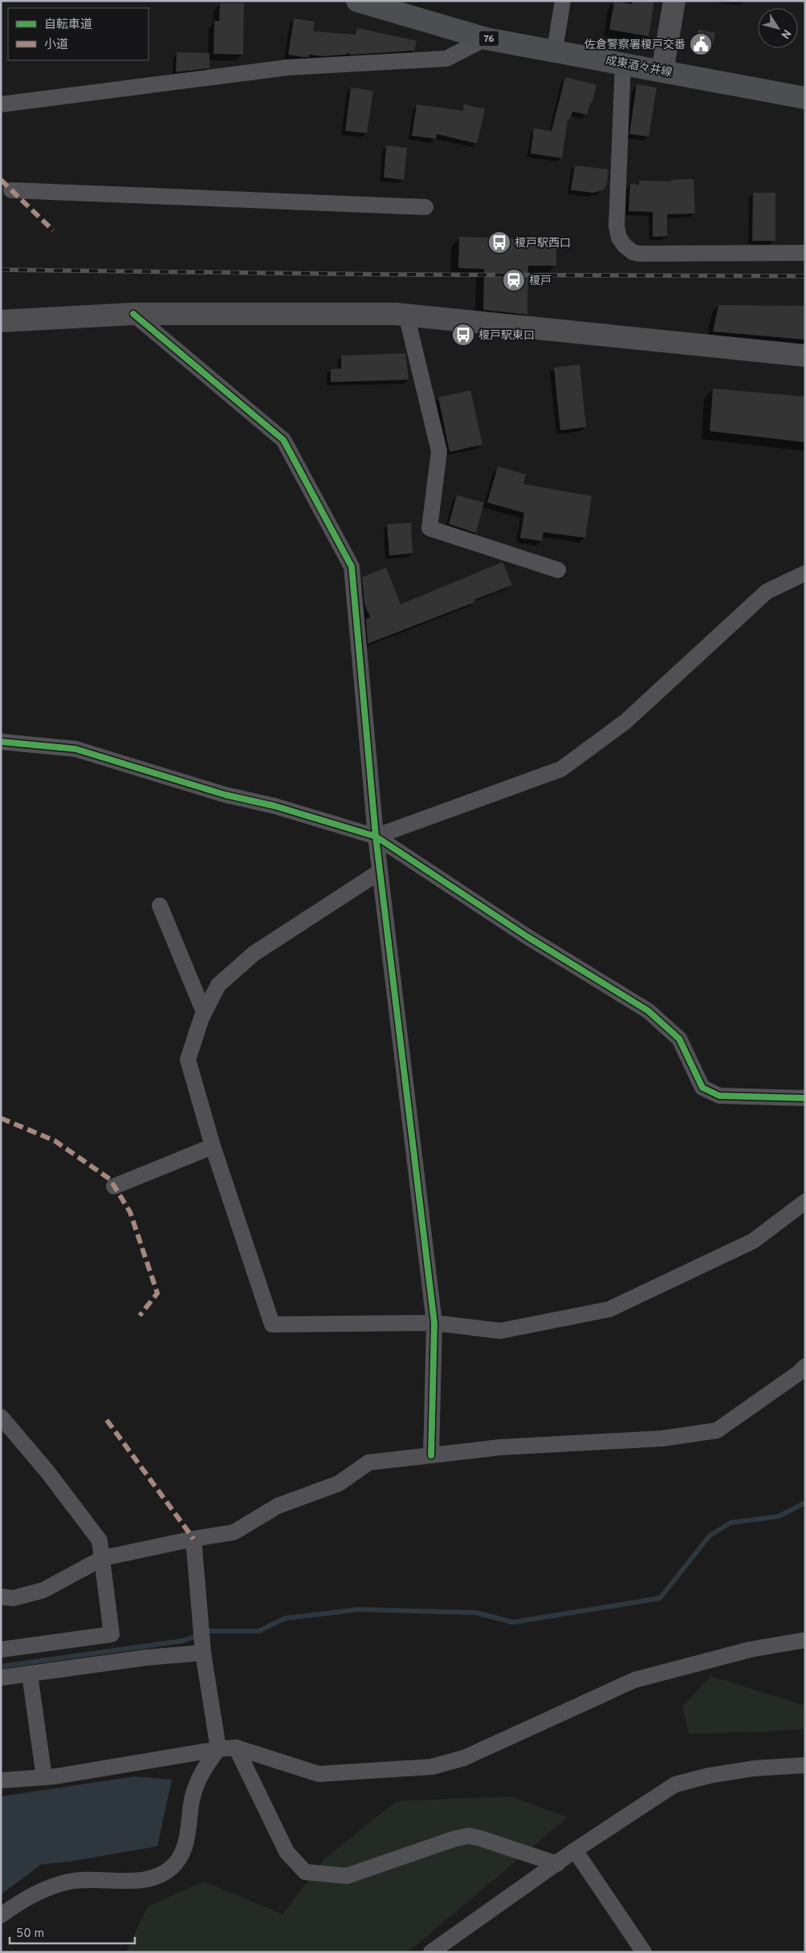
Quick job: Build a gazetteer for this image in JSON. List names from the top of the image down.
{
  "streets": {
    "main road": ["76", "成東酒々井線"]
  },
  "places": {
    "public building": ["佐倉警察署榎戸交番"],
    "bus stop": ["榎戸駅西口", "榎戸駅東口"],
    "station": ["榎戸"]
  },
  "legend": ["自転車道", "小道"],
  "scale_bar": "50 m",
  "north": "bottom right"
}
